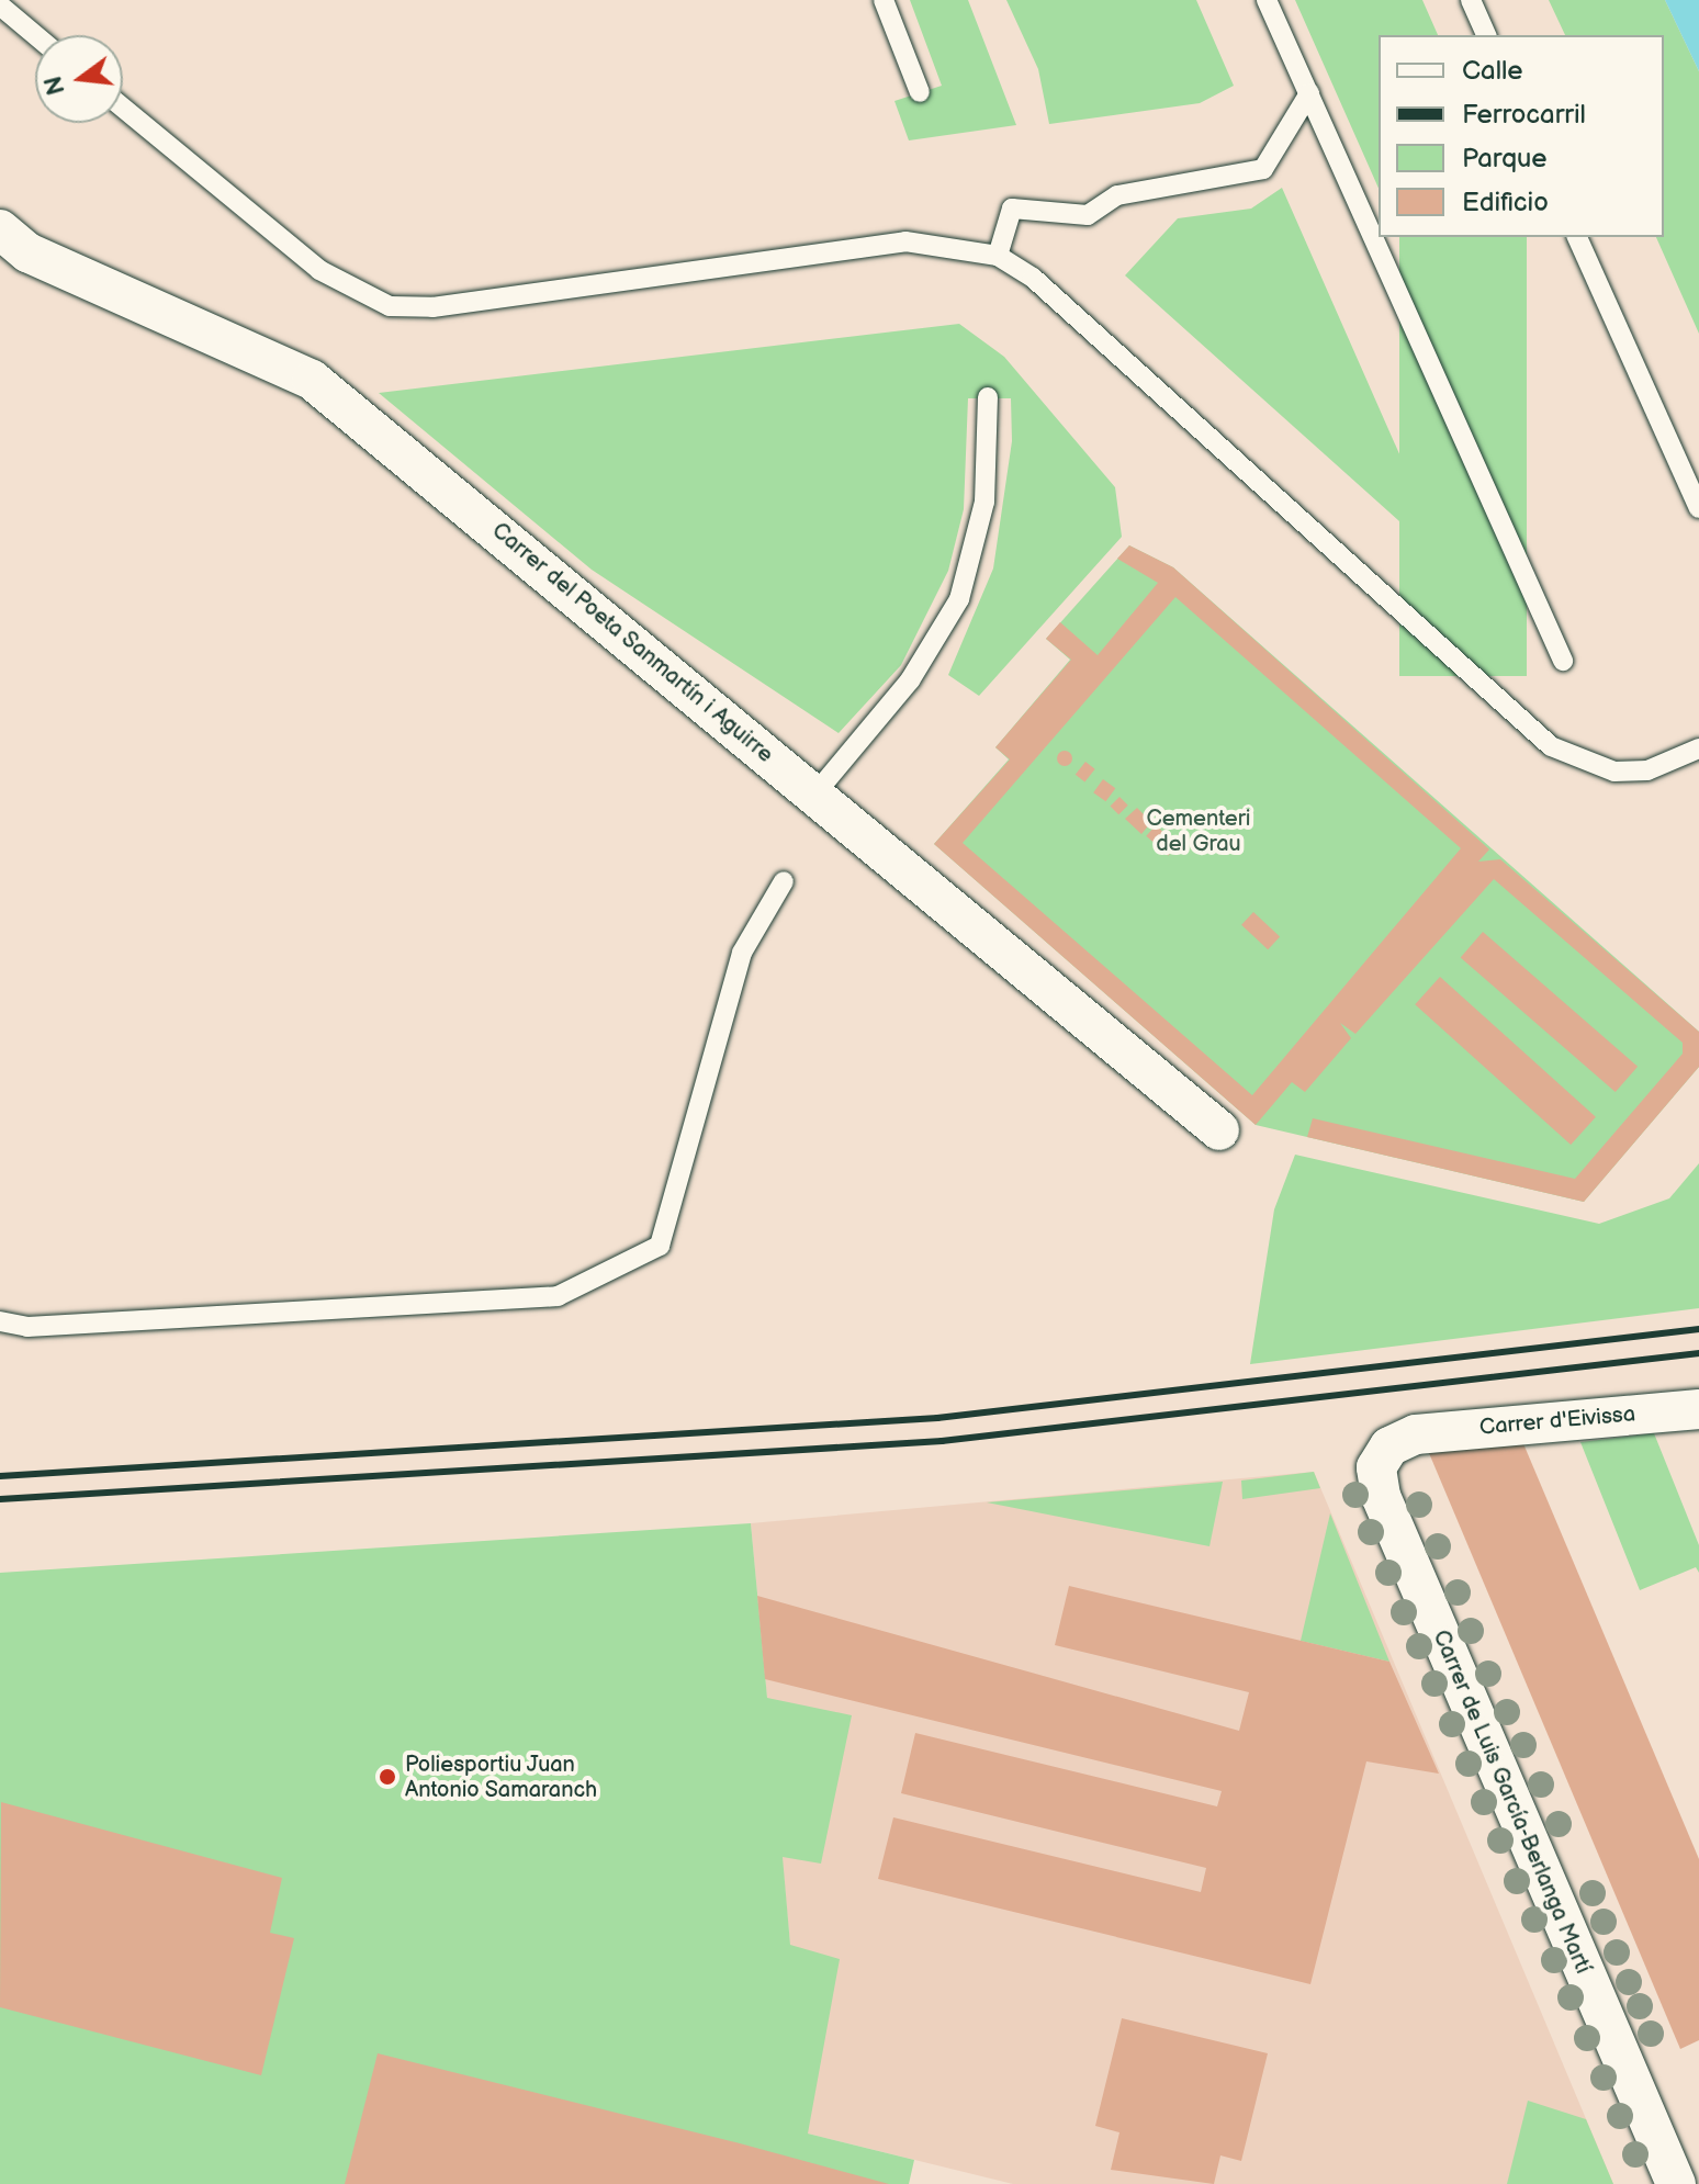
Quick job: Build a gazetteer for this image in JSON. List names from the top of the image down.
{
  "streets": {
    "street": ["Carrer del Poeta Sanmartín i Aguirre", "Carrer d'Eivissa", "Carrer de Luis García-Berlanga Martí"]
  },
  "crossings": [
    ["Carrer d'Eivissa", "Carrer de Luis García-Berlanga Martí"]
  ],
  "parks": ["Cementeri del Grau"],
  "places": ["Poliesportiu Juan Antonio Samaranch"],
  "legend": [
    "Calle",
    "Ferrocarril",
    "Parque",
    "Edificio"
  ],
  "north": "left"
}
